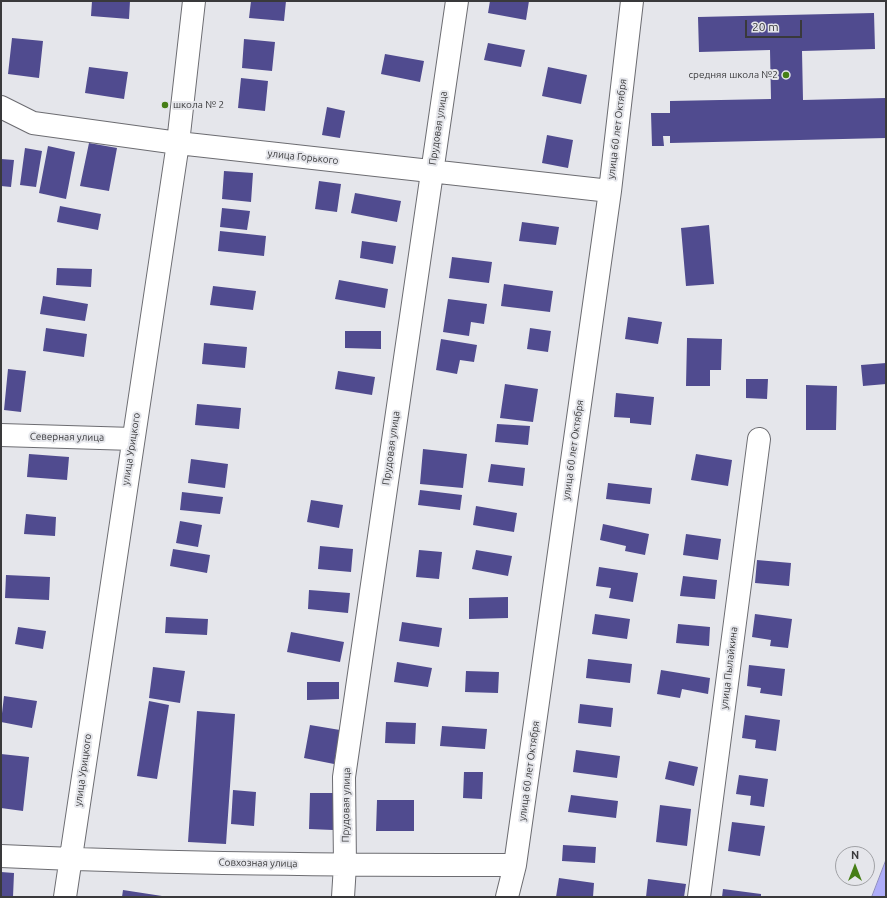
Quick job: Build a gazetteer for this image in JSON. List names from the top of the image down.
{
  "streets": {
    "street": [
      "Прудовая улица",
      "улица 60 лет Октября",
      "улица Горького",
      "Северная улица",
      "улица Урицкого",
      "улица Пылайкина",
      "Совхозная улица"
    ]
  },
  "crossings": [
    ["Прудовая улица", "улица Горького"],
    ["Прудовая улица", "Совхозная улица"],
    ["улица 60 лет Октября", "улица Горького"],
    ["улица 60 лет Октября", "Совхозная улица"],
    ["улица Горького", "улица Урицкого"],
    ["Северная улица", "улица Урицкого"],
    ["улица Урицкого", "Совхозная улица"]
  ],
  "places": ["средняя школа №2", "школа № 2"],
  "scale_bar": "20 m",
  "north": "top"
}
